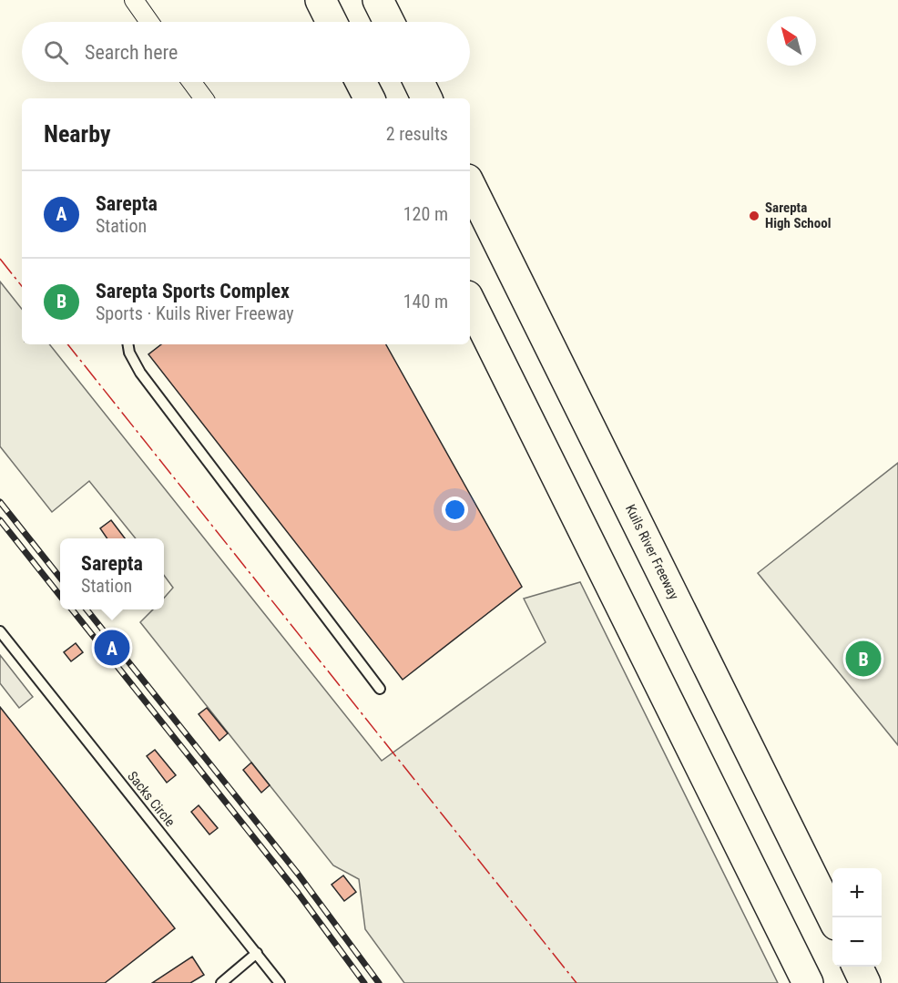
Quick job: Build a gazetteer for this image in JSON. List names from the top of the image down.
{
  "streets": {
    "highway": ["Kuils River Freeway"],
    "lane": ["Sacks Circle"]
  },
  "places": ["Sarepta High School"],
  "north": "top left",
  "page": {
    "search": "Search here",
    "heading": ["Nearby", "2 results"],
    "list": [
      {
        "mark": "A",
        "name": "Sarepta",
        "note": "Station",
        "value": "120 m"
      },
      {
        "mark": "B",
        "name": "Sarepta Sports Complex",
        "note": "Sports · Kuils River Freeway",
        "value": "140 m"
      }
    ],
    "popup": ["Sarepta", "Station"],
    "pins": ["A", "B"],
    "map_buttons": ["+", "−"]
  }
}
